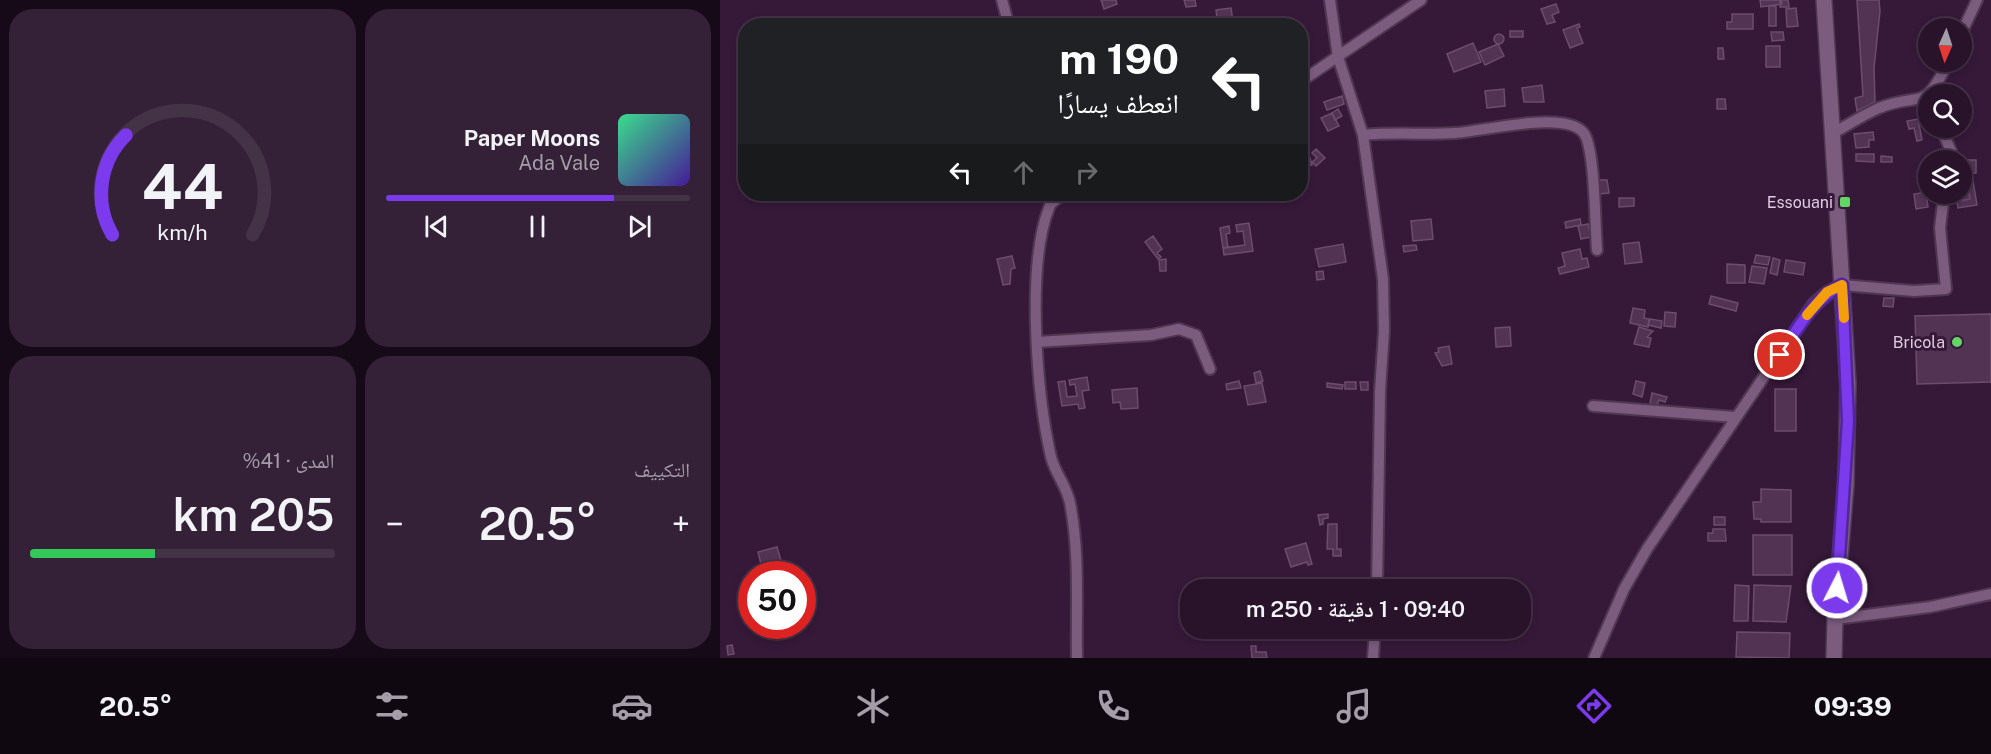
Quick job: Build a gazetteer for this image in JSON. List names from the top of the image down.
{
  "places": {
    "transit": ["Essouani"],
    "other": ["Bricola"]
  },
  "north": "bottom",
  "page": {
    "turn": ["190 m", "انعطف يسارًا"],
    "song": ["Paper Moons", "Ada Vale"],
    "tile": [
      "التكييف",
      ["المدى · 41%", "205 km"]
    ],
    "heat": ["−", "20.5°", "+"],
    "limit": "50",
    "trip": "09:40 · 1 دقيقة · 250 m",
    "tabs": ["09:39", "20.5°"],
    "gauge": ["44", "km/h"]
  }
}
